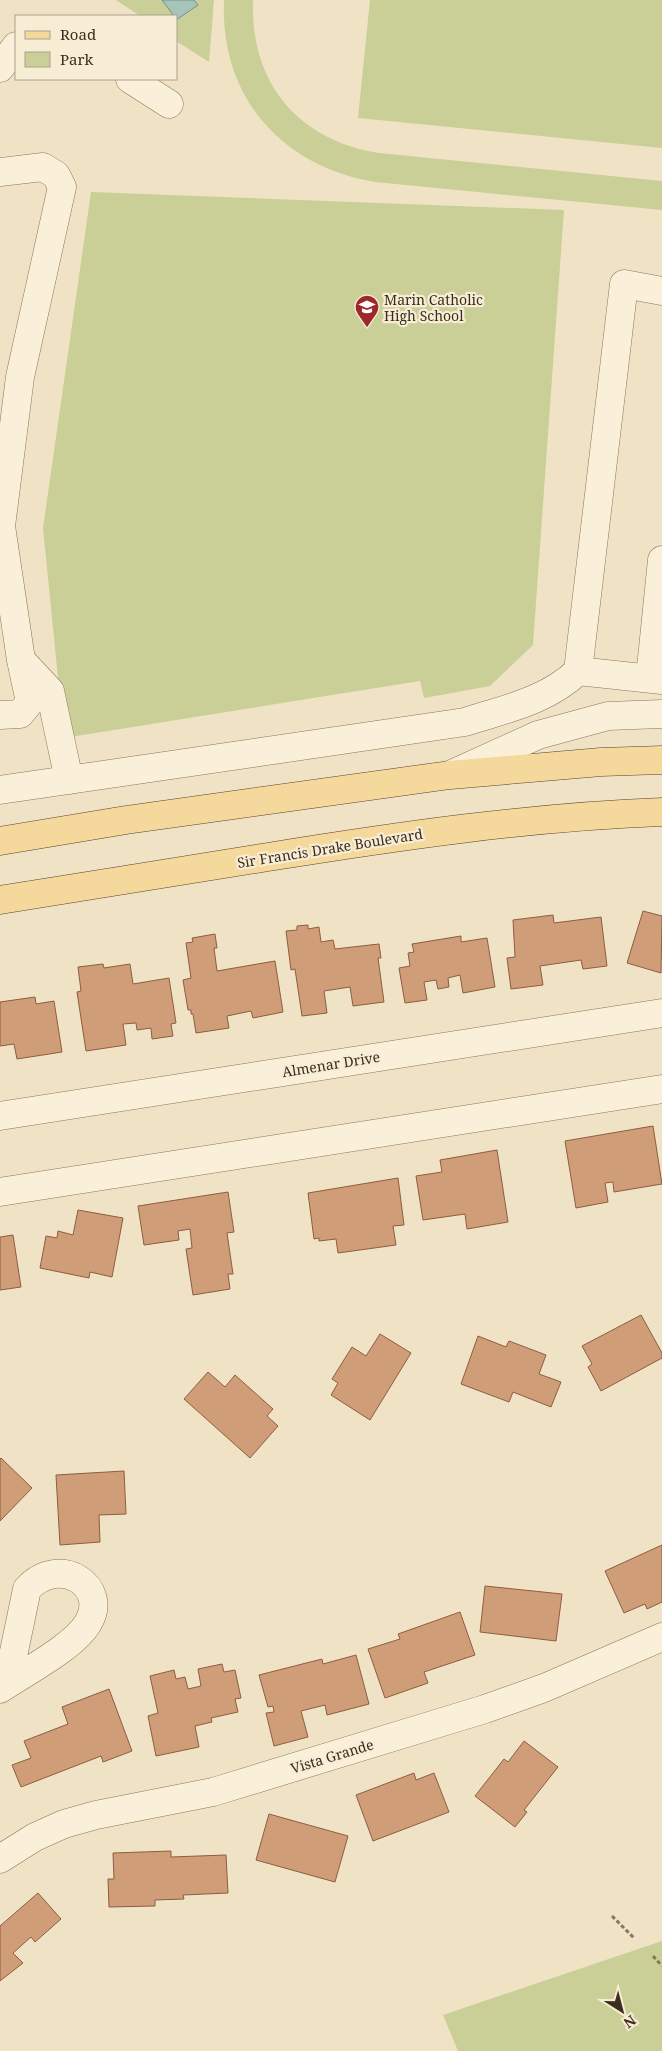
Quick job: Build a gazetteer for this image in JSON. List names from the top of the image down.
{
  "streets": {
    "main road": ["Sir Francis Drake Boulevard"],
    "street": ["Almenar Drive", "Vista Grande"]
  },
  "places": {
    "school or university": ["Marin Catholic High School"]
  },
  "legend": ["Road", "Park"],
  "north": "bottom right"
}
